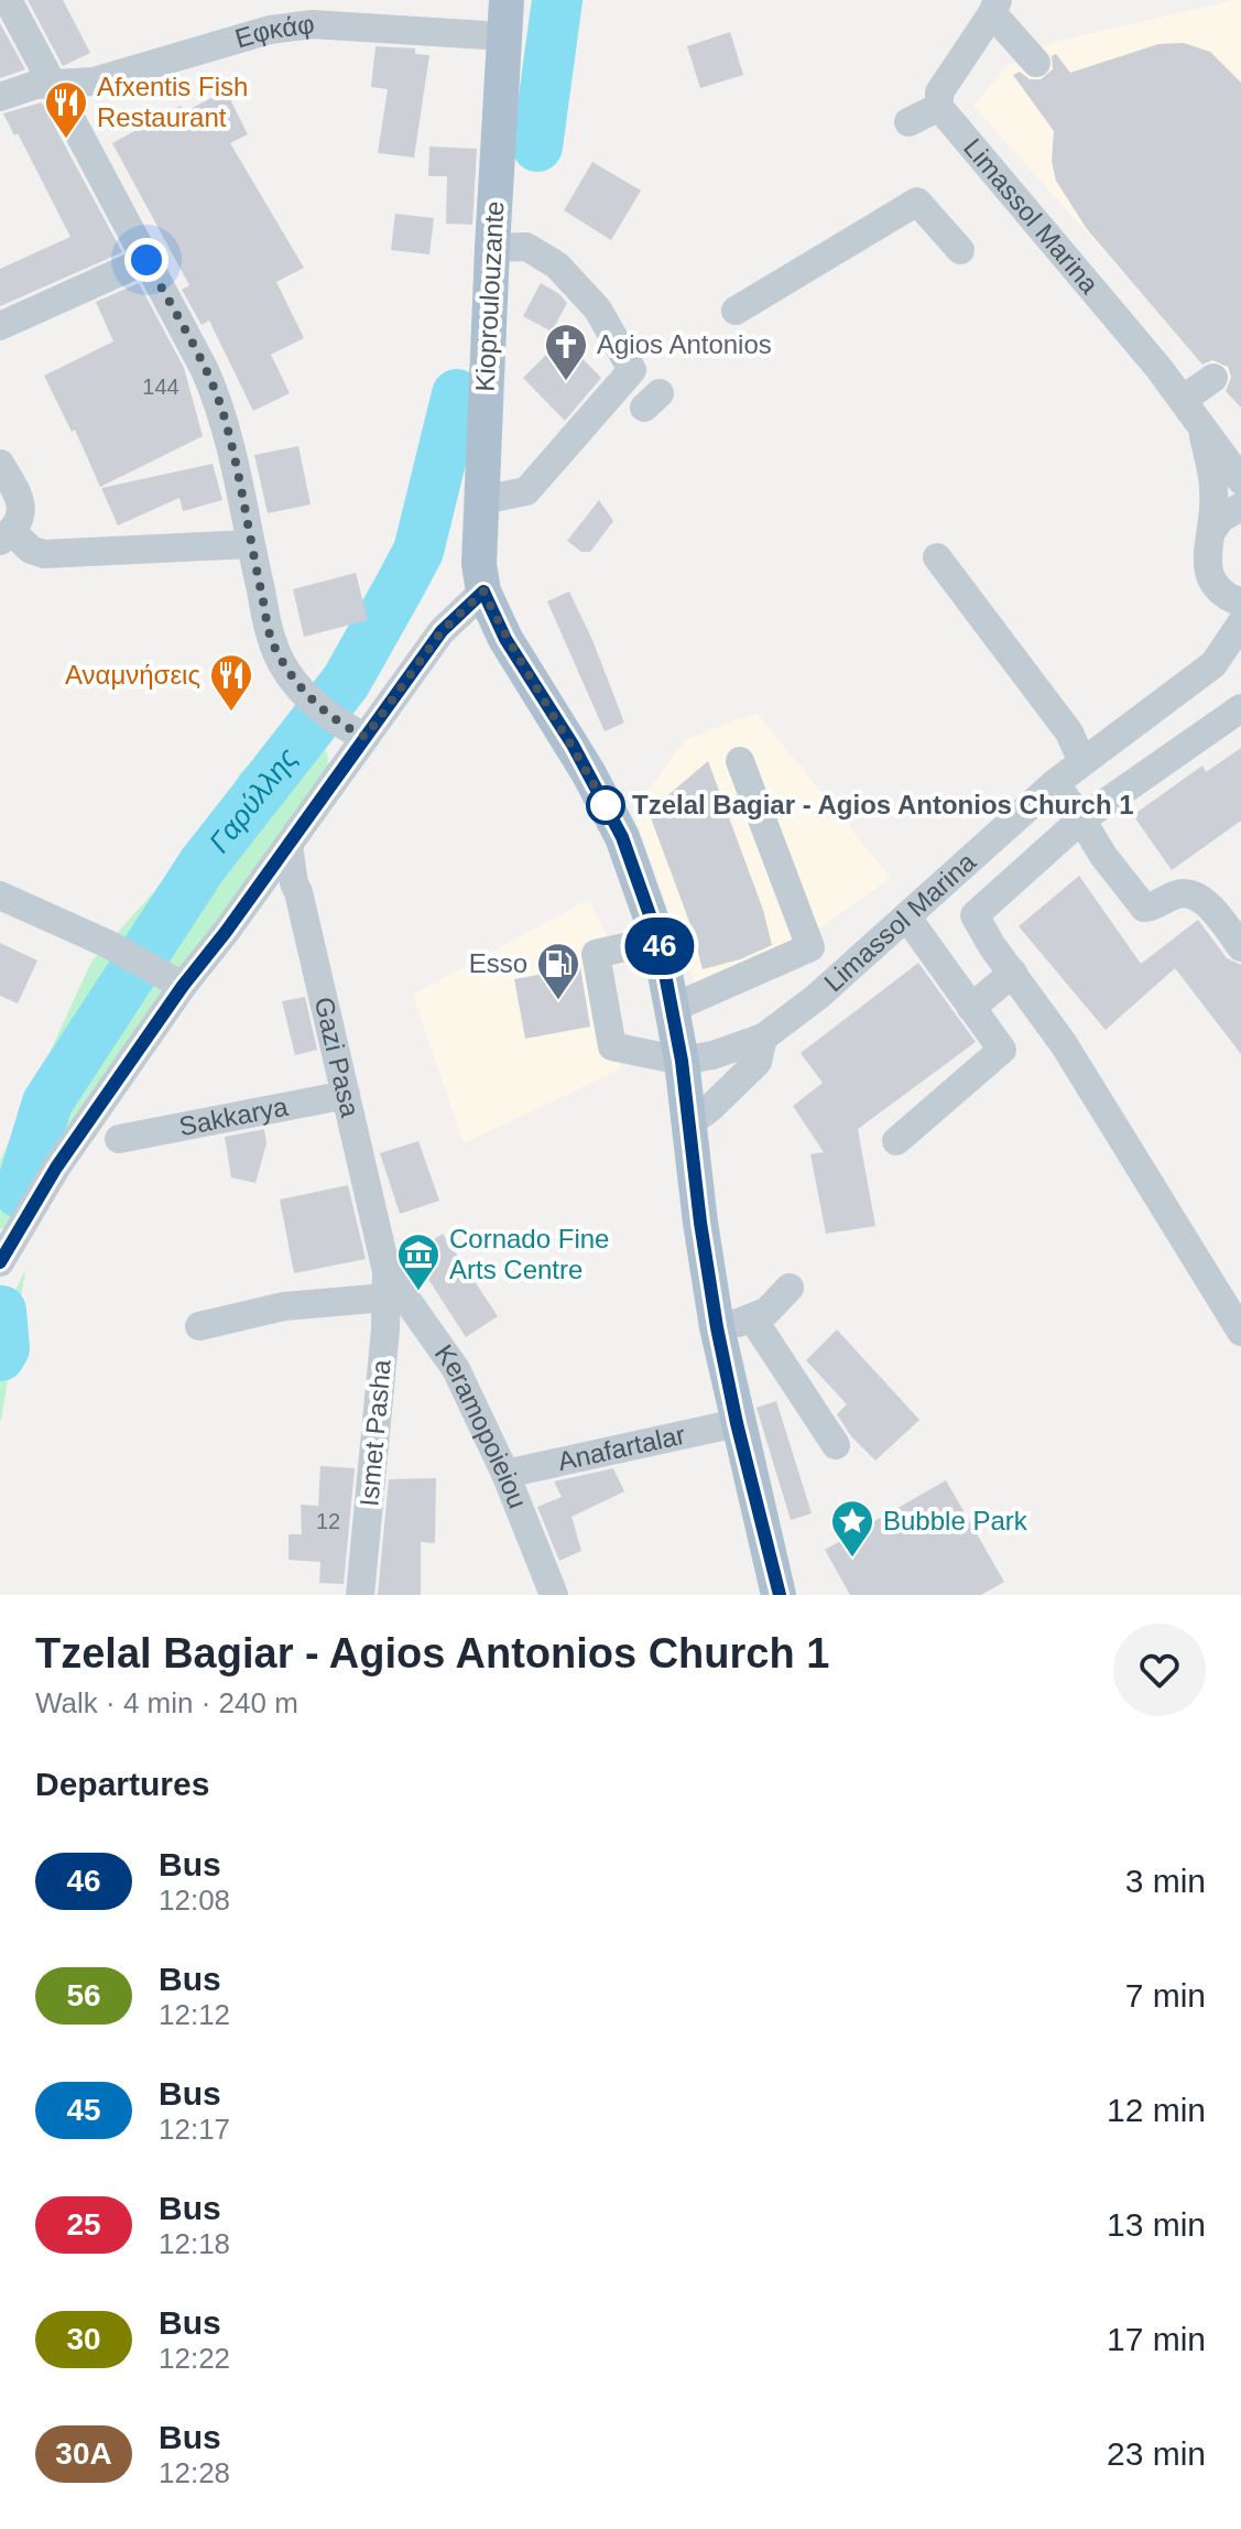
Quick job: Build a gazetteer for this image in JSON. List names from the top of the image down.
{
  "streets": {
    "main road": ["Kioproulouzante"],
    "street": [
      "Εφκάφ",
      "Limassol Marina",
      "Gazi Pasa",
      "Sakkarya",
      "Keramopoieiou",
      "Ismet Pasha",
      "Anafartalar"
    ]
  },
  "crossings": [
    ["Εφκάφ", "Kioproulouzante"],
    ["Gazi Pasa", "Sakkarya"],
    ["Gazi Pasa", "Keramopoieiou"],
    ["Gazi Pasa", "Ismet Pasha"],
    ["Keramopoieiou", "Ismet Pasha"],
    ["Keramopoieiou", "Anafartalar"]
  ],
  "water": ["Γαρύλλης"],
  "places": {
    "restaurant": ["Afxentis Fish Restaurant", "Αναμνήσεις"],
    "church": ["Agios Antonios"],
    "other": ["Tzelal Bagiar - Agios Antonios Church 1"],
    "fuel station": ["Esso"],
    "museum": ["Cornado Fine Arts Centre"],
    "place": ["Bubble Park"]
  },
  "lines": ["bus line 46"],
  "house_numbers": ["144", "12"],
  "page": {
    "on_map": "46",
    "heading": [
      ["Tzelal Bagiar - Agios Antonios Church 1", "Walk · 4 min · 240 m"],
      "Departures"
    ],
    "list": [
      {
        "mark": "46",
        "name": "Bus",
        "note": "12:08",
        "value": "3 min"
      },
      {
        "mark": "56",
        "name": "Bus",
        "note": "12:12",
        "value": "7 min"
      },
      {
        "mark": "45",
        "name": "Bus",
        "note": "12:17",
        "value": "12 min"
      },
      {
        "mark": "25",
        "name": "Bus",
        "note": "12:18",
        "value": "13 min"
      },
      {
        "mark": "30",
        "name": "Bus",
        "note": "12:22",
        "value": "17 min"
      },
      {
        "mark": "30A",
        "name": "Bus",
        "note": "12:28",
        "value": "23 min"
      }
    ]
  }
}
